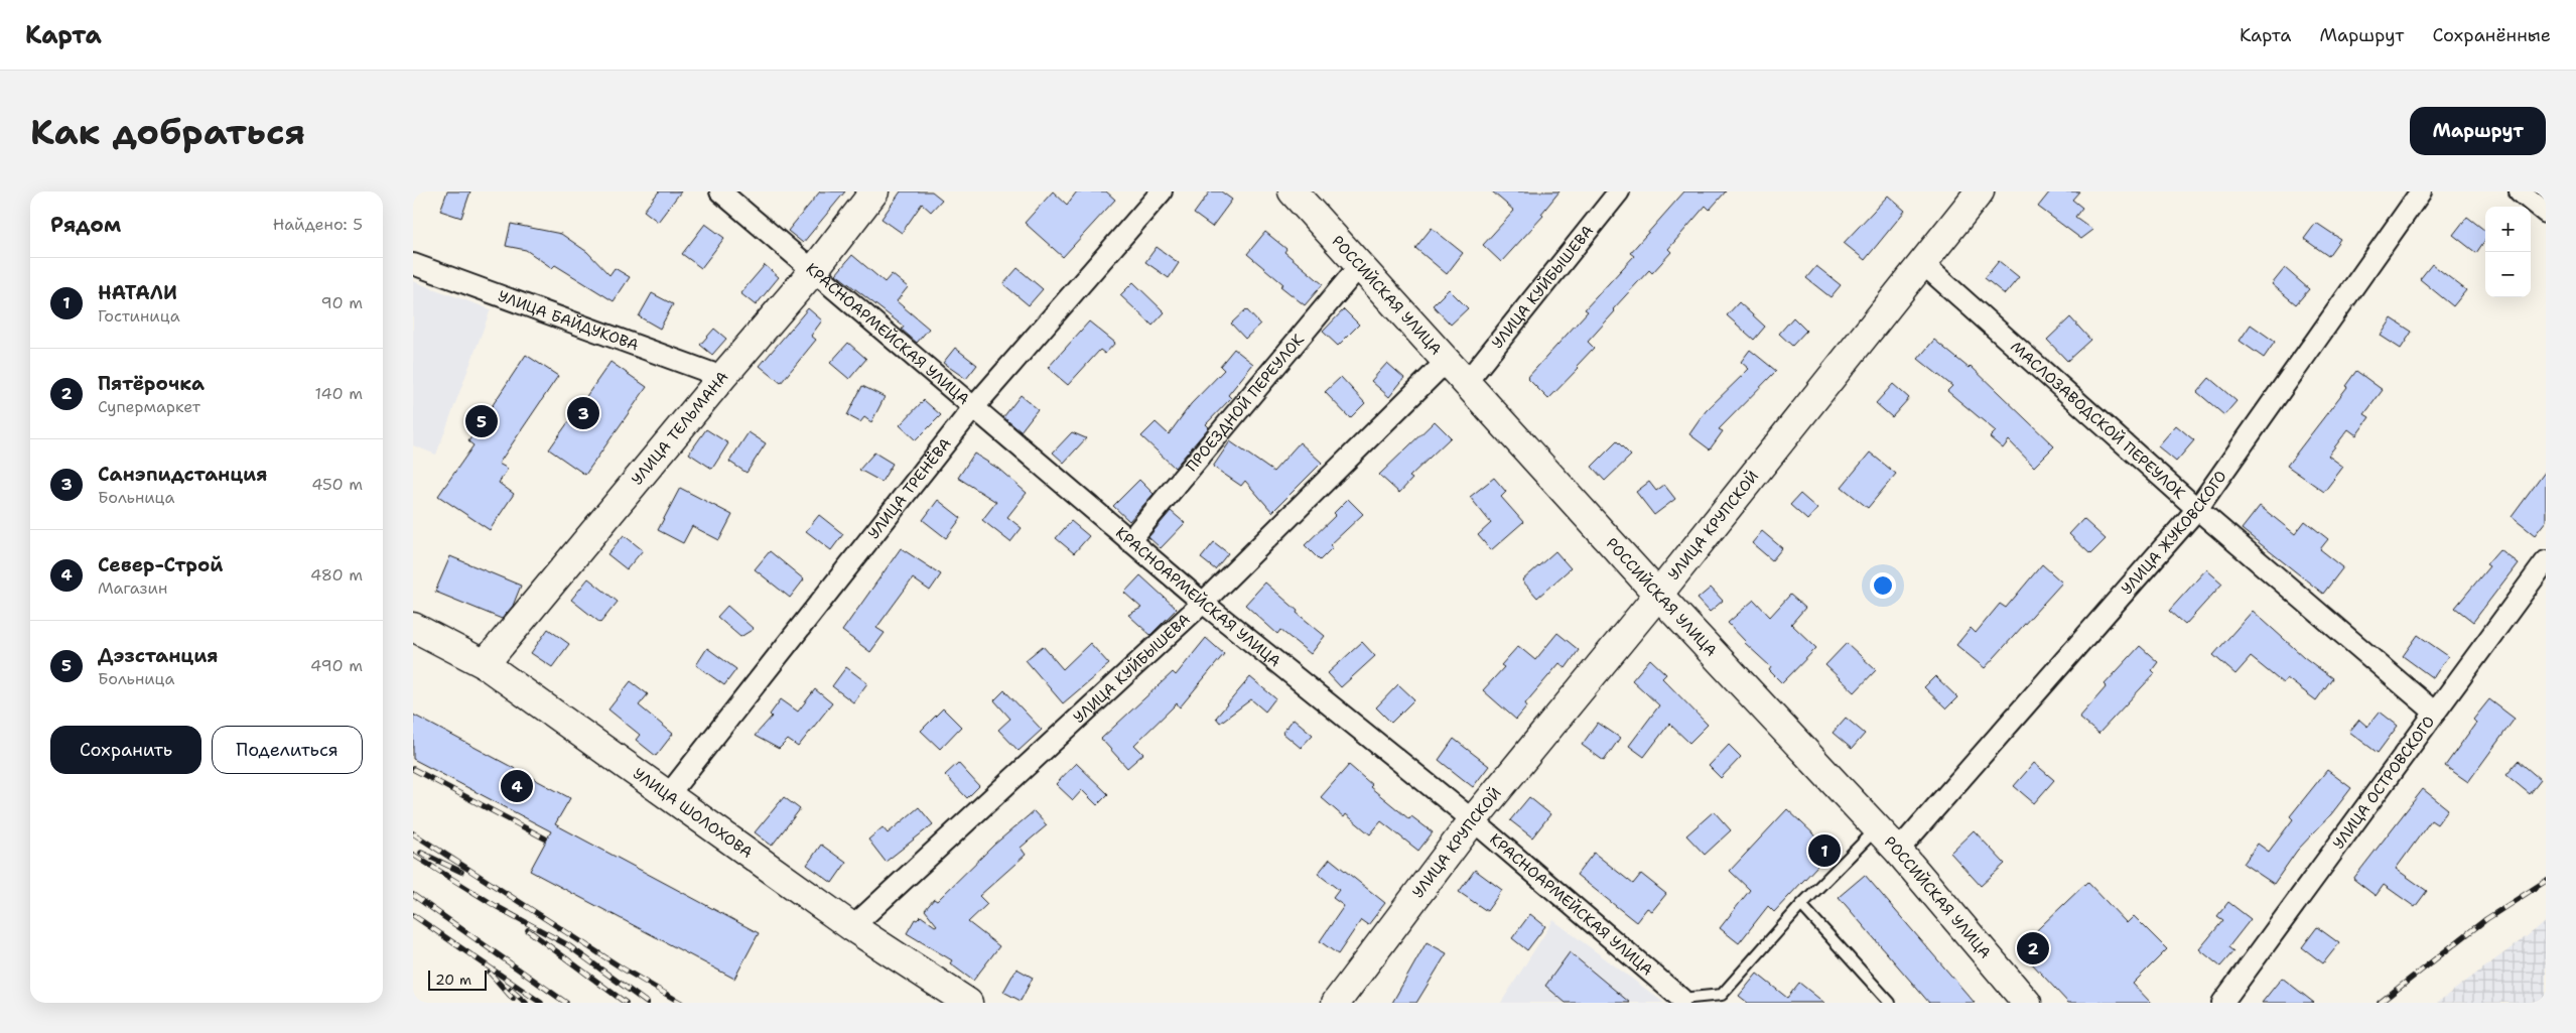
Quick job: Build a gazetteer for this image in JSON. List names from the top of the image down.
{
  "streets": {
    "street": [
      "УЛИЦА КУЙБЫШЕВА",
      "РОССИЙСКАЯ УЛИЦА",
      "УЛИЦА БАЙДУКОВА",
      "КРАСНОАРМЕЙСКАЯ УЛИЦА",
      "ПРОЕЗДНОЙ ПЕРЕУЛОК",
      "МАСЛОЗАВОДСКОЙ ПЕРЕУЛОК",
      "УЛИЦА ТЕЛЬМАНА",
      "УЛИЦА ТРЕНЁВА",
      "УЛИЦА КРУПСКОЙ",
      "УЛИЦА ЖУКОВСКОГО",
      "УЛИЦА ОСТРОВСКОГО",
      "УЛИЦА ШОЛОХОВА"
    ]
  },
  "crossings": [
    ["УЛИЦА КУЙБЫШЕВА", "РОССИЙСКАЯ УЛИЦА"],
    ["УЛИЦА КУЙБЫШЕВА", "КРАСНОАРМЕЙСКАЯ УЛИЦА"],
    ["УЛИЦА КУЙБЫШЕВА", "УЛИЦА ШОЛОХОВА"],
    ["РОССИЙСКАЯ УЛИЦА", "ПРОЕЗДНОЙ ПЕРЕУЛОК"],
    ["РОССИЙСКАЯ УЛИЦА", "УЛИЦА КРУПСКОЙ"],
    ["РОССИЙСКАЯ УЛИЦА", "УЛИЦА ЖУКОВСКОГО"],
    ["УЛИЦА БАЙДУКОВА", "УЛИЦА ТЕЛЬМАНА"],
    ["КРАСНОАРМЕЙСКАЯ УЛИЦА", "ПРОЕЗДНОЙ ПЕРЕУЛОК"],
    ["КРАСНОАРМЕЙСКАЯ УЛИЦА", "УЛИЦА ТЕЛЬМАНА"],
    ["КРАСНОАРМЕЙСКАЯ УЛИЦА", "УЛИЦА ТРЕНЁВА"],
    ["КРАСНОАРМЕЙСКАЯ УЛИЦА", "УЛИЦА КРУПСКОЙ"],
    ["МАСЛОЗАВОДСКОЙ ПЕРЕУЛОК", "УЛИЦА КРУПСКОЙ"],
    ["МАСЛОЗАВОДСКОЙ ПЕРЕУЛОК", "УЛИЦА ЖУКОВСКОГО"],
    ["МАСЛОЗАВОДСКОЙ ПЕРЕУЛОК", "УЛИЦА ОСТРОВСКОГО"],
    ["УЛИЦА ТЕЛЬМАНА", "УЛИЦА ШОЛОХОВА"],
    ["УЛИЦА ТРЕНЁВА", "УЛИЦА ШОЛОХОВА"]
  ],
  "scale_bar": "20 m",
  "page": {
    "header": "Карта",
    "nav": ["Карта", "Маршрут", "Сохранённые"],
    "buttons": [
      "Маршрут",
      ["Сохранить", "Поделиться"]
    ],
    "title": "Как добраться",
    "heading": ["Рядом", "Найдено: 5"],
    "map_buttons": ["+", "−"],
    "list": [
      {
        "mark": "1",
        "name": "НАТАЛИ",
        "note": "Гостиница",
        "value": "90 m"
      },
      {
        "mark": "2",
        "name": "Пятёрочка",
        "note": "Супермаркет",
        "value": "140 m"
      },
      {
        "mark": "3",
        "name": "Санэпидстанция",
        "note": "Больница",
        "value": "450 m"
      },
      {
        "mark": "4",
        "name": "Север-Строй",
        "note": "Магазин",
        "value": "480 m"
      },
      {
        "mark": "5",
        "name": "Дэзстанция",
        "note": "Больница",
        "value": "490 m"
      }
    ],
    "pins": [
      "3",
      "5",
      "4",
      "1",
      "2"
    ],
    "scale": "20 m"
  }
}
